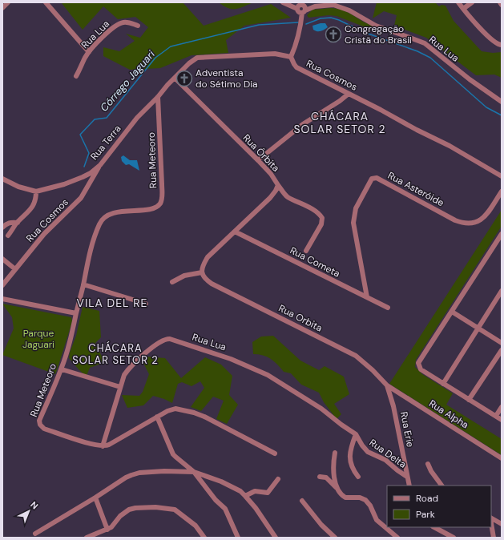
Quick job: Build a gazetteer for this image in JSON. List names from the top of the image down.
{
  "streets": {
    "street": [
      "Rua Lua",
      "Rua Cosmos",
      "Rua Terra",
      "Rua Órbita",
      "Rua Meteoro",
      "Rua Asteróide",
      "Rua Cometa",
      "Rua Orbita",
      "Rua Alpha",
      "Rua Erie",
      "Rua Delta"
    ]
  },
  "crossings": [
    ["Rua Lua", "Rua Meteoro"],
    ["Rua Lua", "Rua Delta"],
    ["Rua Cosmos", "Rua Terra"],
    ["Rua Terra", "Rua Meteoro"],
    ["Rua Órbita", "Rua Cometa"],
    ["Rua Órbita", "Rua Orbita"],
    ["Rua Asteróide", "Rua Cometa"],
    ["Rua Orbita", "Rua Alpha"],
    ["Rua Orbita", "Rua Erie"],
    ["Rua Alpha", "Rua Erie"],
    ["Rua Erie", "Rua Delta"]
  ],
  "districts": ["CHÁCARA SOLAR SETOR 2", "VILA DEL RE", "CHÁCARA SOLAR SETOR 2"],
  "water": ["Córrego Jaguari"],
  "parks": ["Parque Jaguari"],
  "places": {
    "church": ["Congregação Cristã do Brasil", "Adventista do Sétimo Dia"]
  },
  "legend": ["Road", "Park"],
  "north": "top right"
}
